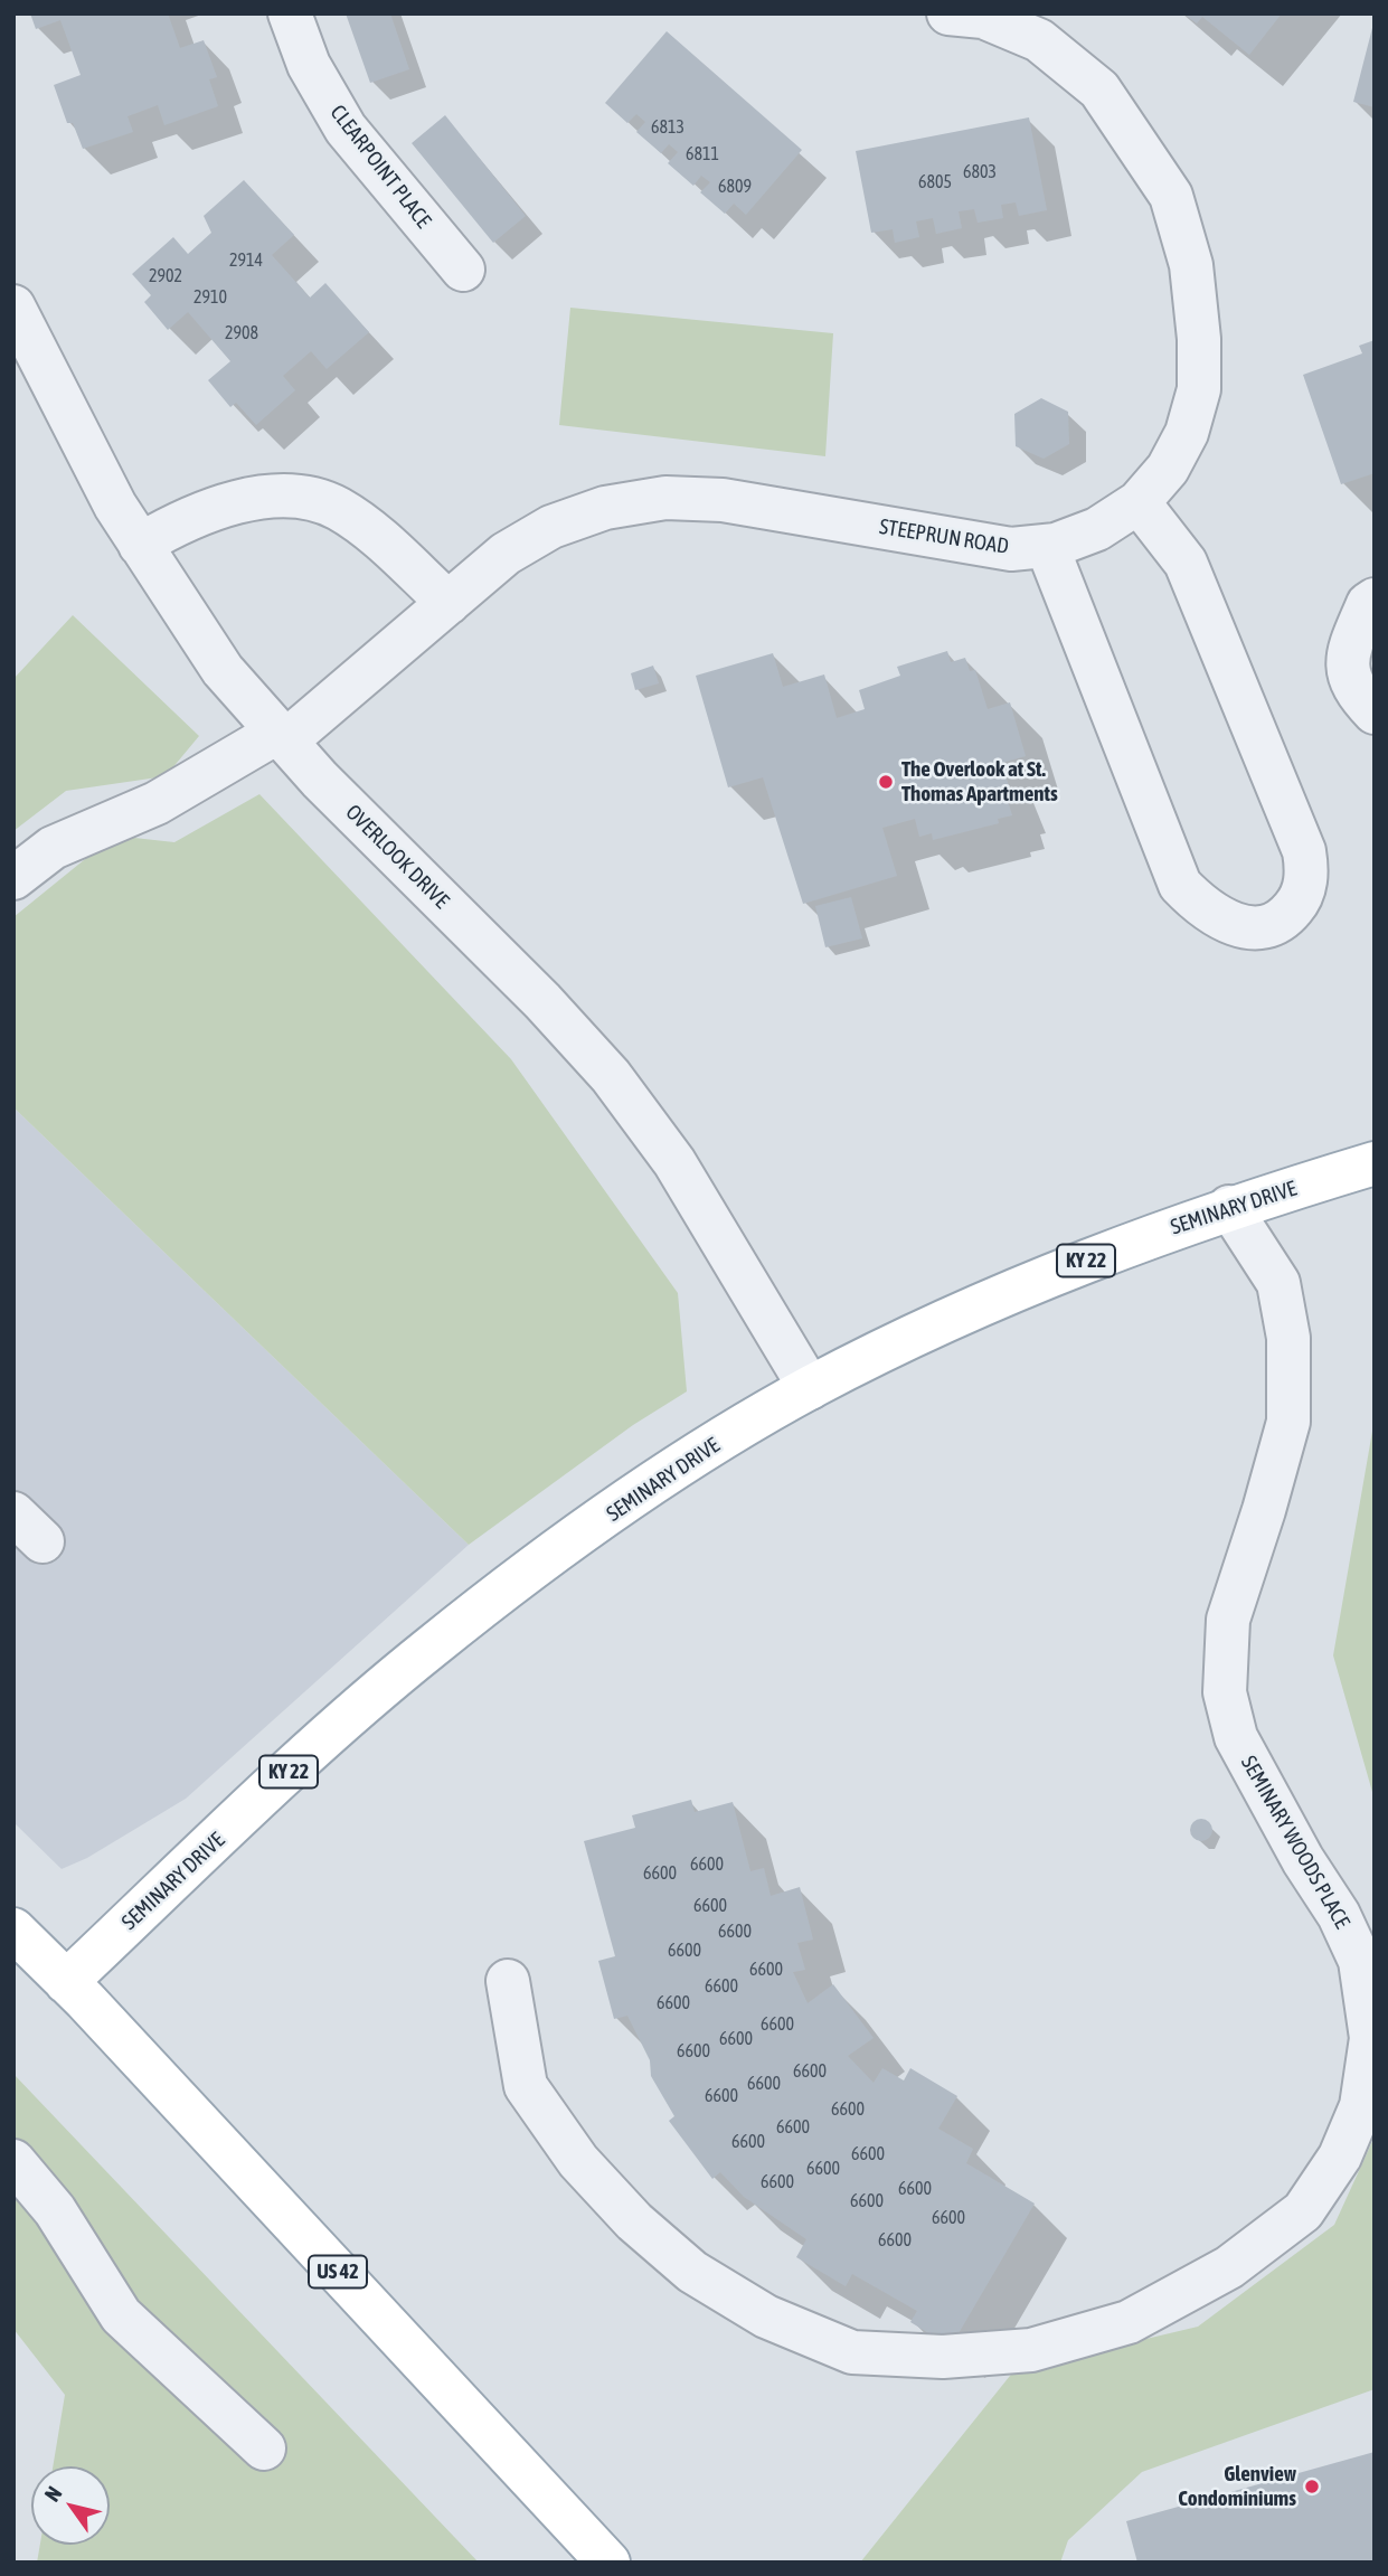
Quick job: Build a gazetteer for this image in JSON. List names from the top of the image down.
{
  "streets": {
    "main road": ["SEMINARY DRIVE", "KY 22", "US 42"],
    "street": [
      "CLEARPOINT PLACE",
      "STEEPRUN ROAD",
      "OVERLOOK DRIVE",
      "SEMINARY WOODS PLACE"
    ]
  },
  "crossings": [
    ["STEEPRUN ROAD", "OVERLOOK DRIVE"],
    ["OVERLOOK DRIVE", "SEMINARY DRIVE"],
    ["SEMINARY DRIVE", "SEMINARY WOODS PLACE"],
    ["SEMINARY DRIVE", "US 42"]
  ],
  "places": ["The Overlook at St. Thomas Apartments", "Glenview Condominiums"],
  "house_numbers": [
    "6813",
    "6811",
    "6803",
    "6805",
    "6809",
    "2914",
    "2902",
    "2910",
    "2908",
    "6600",
    "6600",
    "6600",
    "6600",
    "6600",
    "6600",
    "6600",
    "6600",
    "6600",
    "6600",
    "6600",
    "6600",
    "6600",
    "6600",
    "6600",
    "6600",
    "6600",
    "6600",
    "6600",
    "6600",
    "6600",
    "6600",
    "6600",
    "6600"
  ],
  "north": "top left"
}
